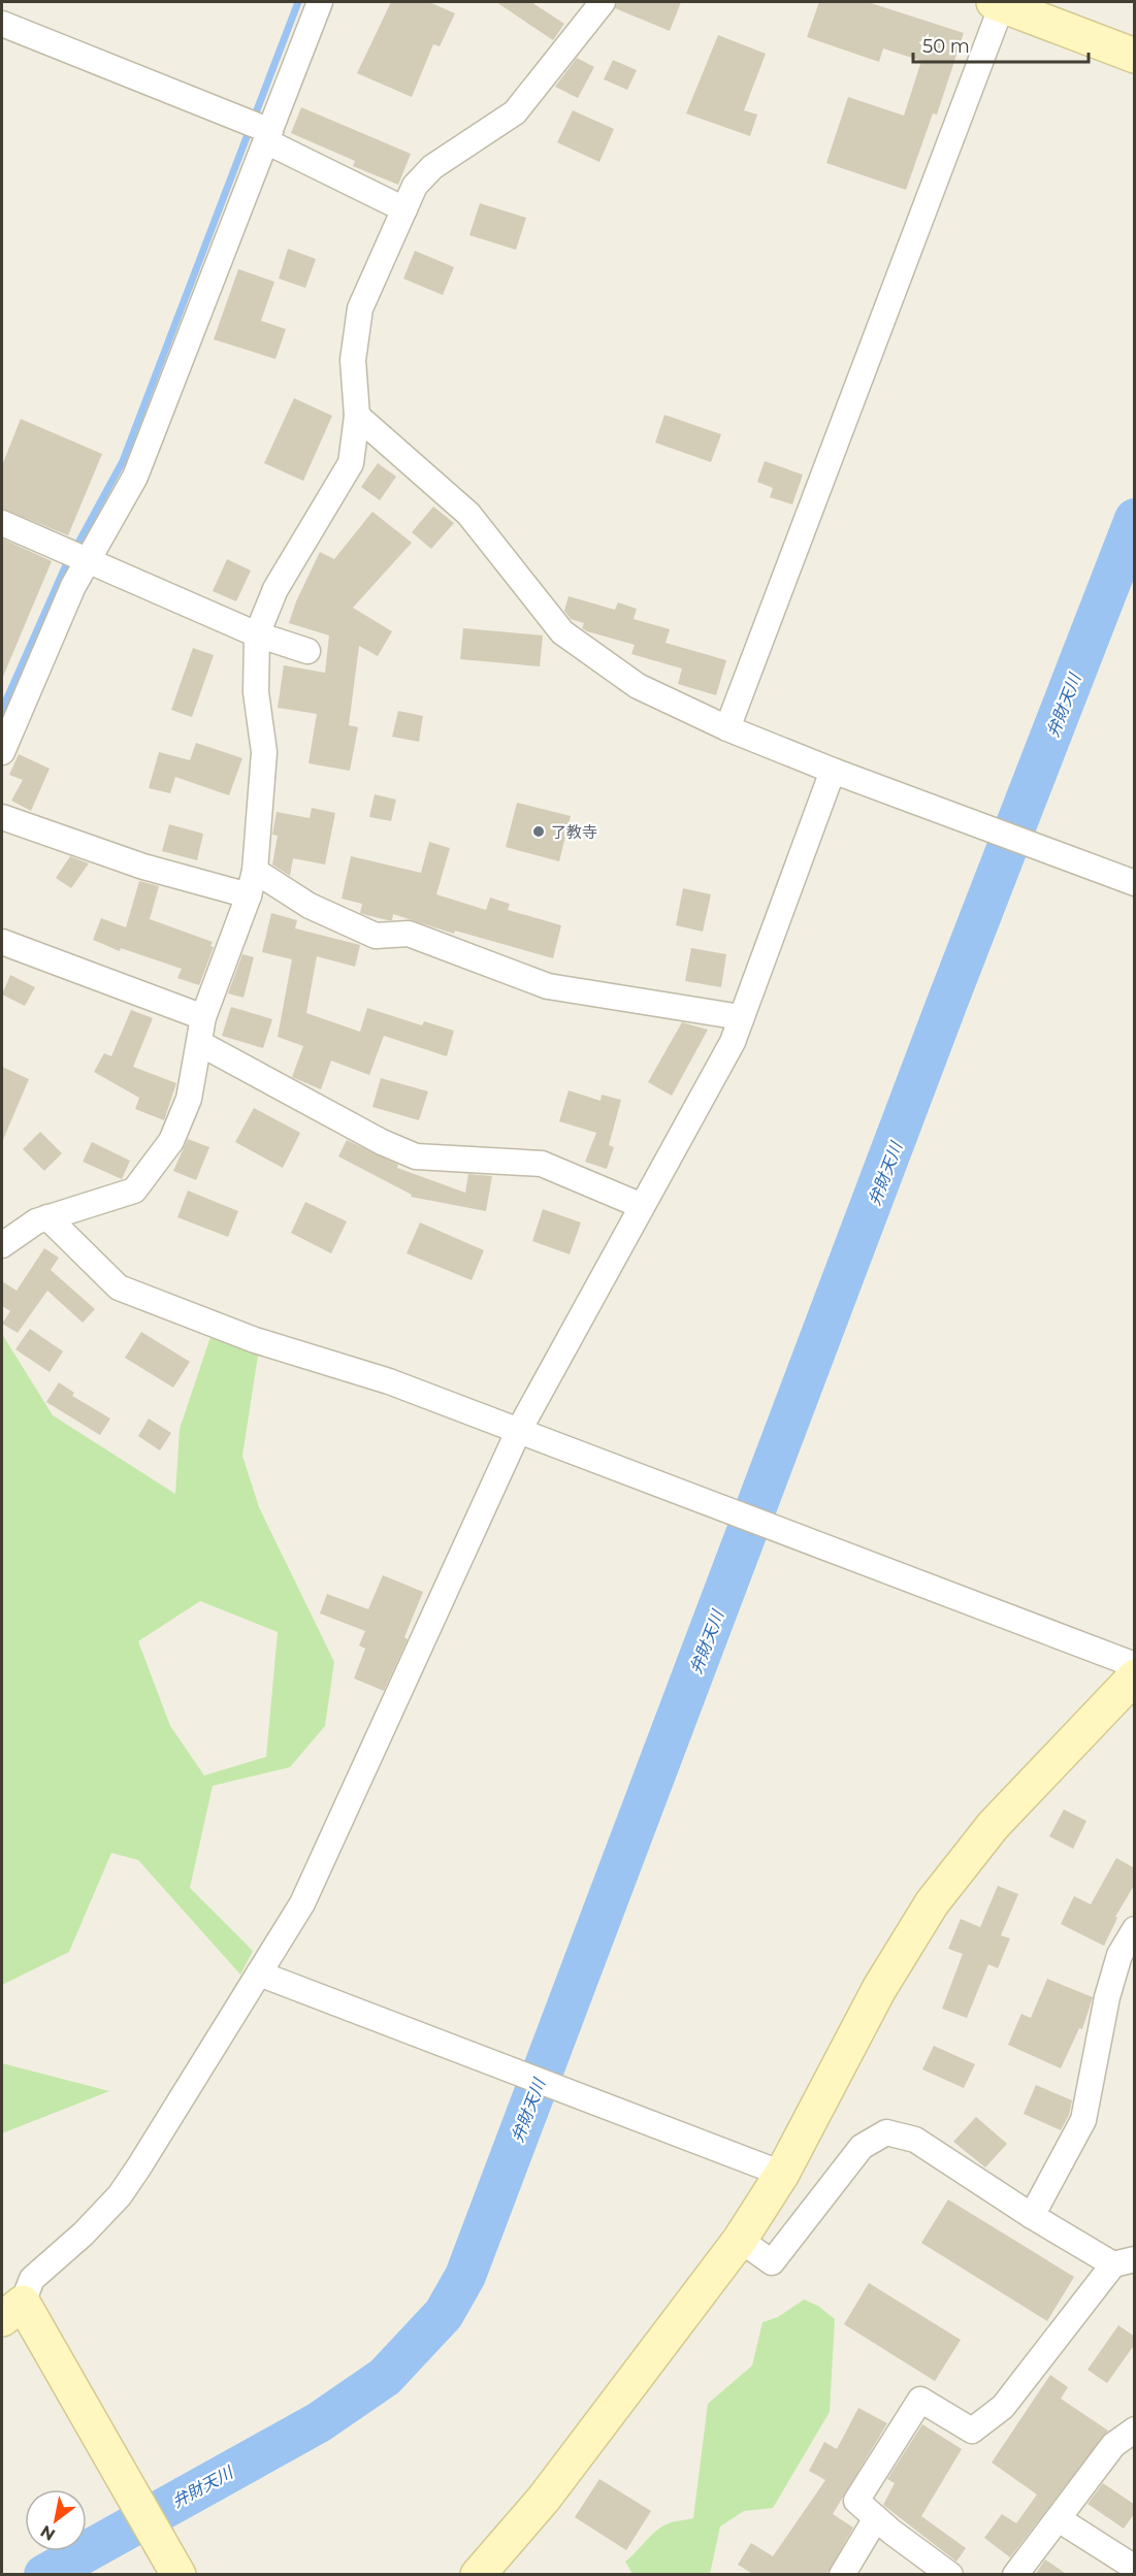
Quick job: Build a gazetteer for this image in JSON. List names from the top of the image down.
{
  "water": ["弁財天川"],
  "places": ["了教寺"],
  "scale_bar": "50 m",
  "north": "bottom left"
}
